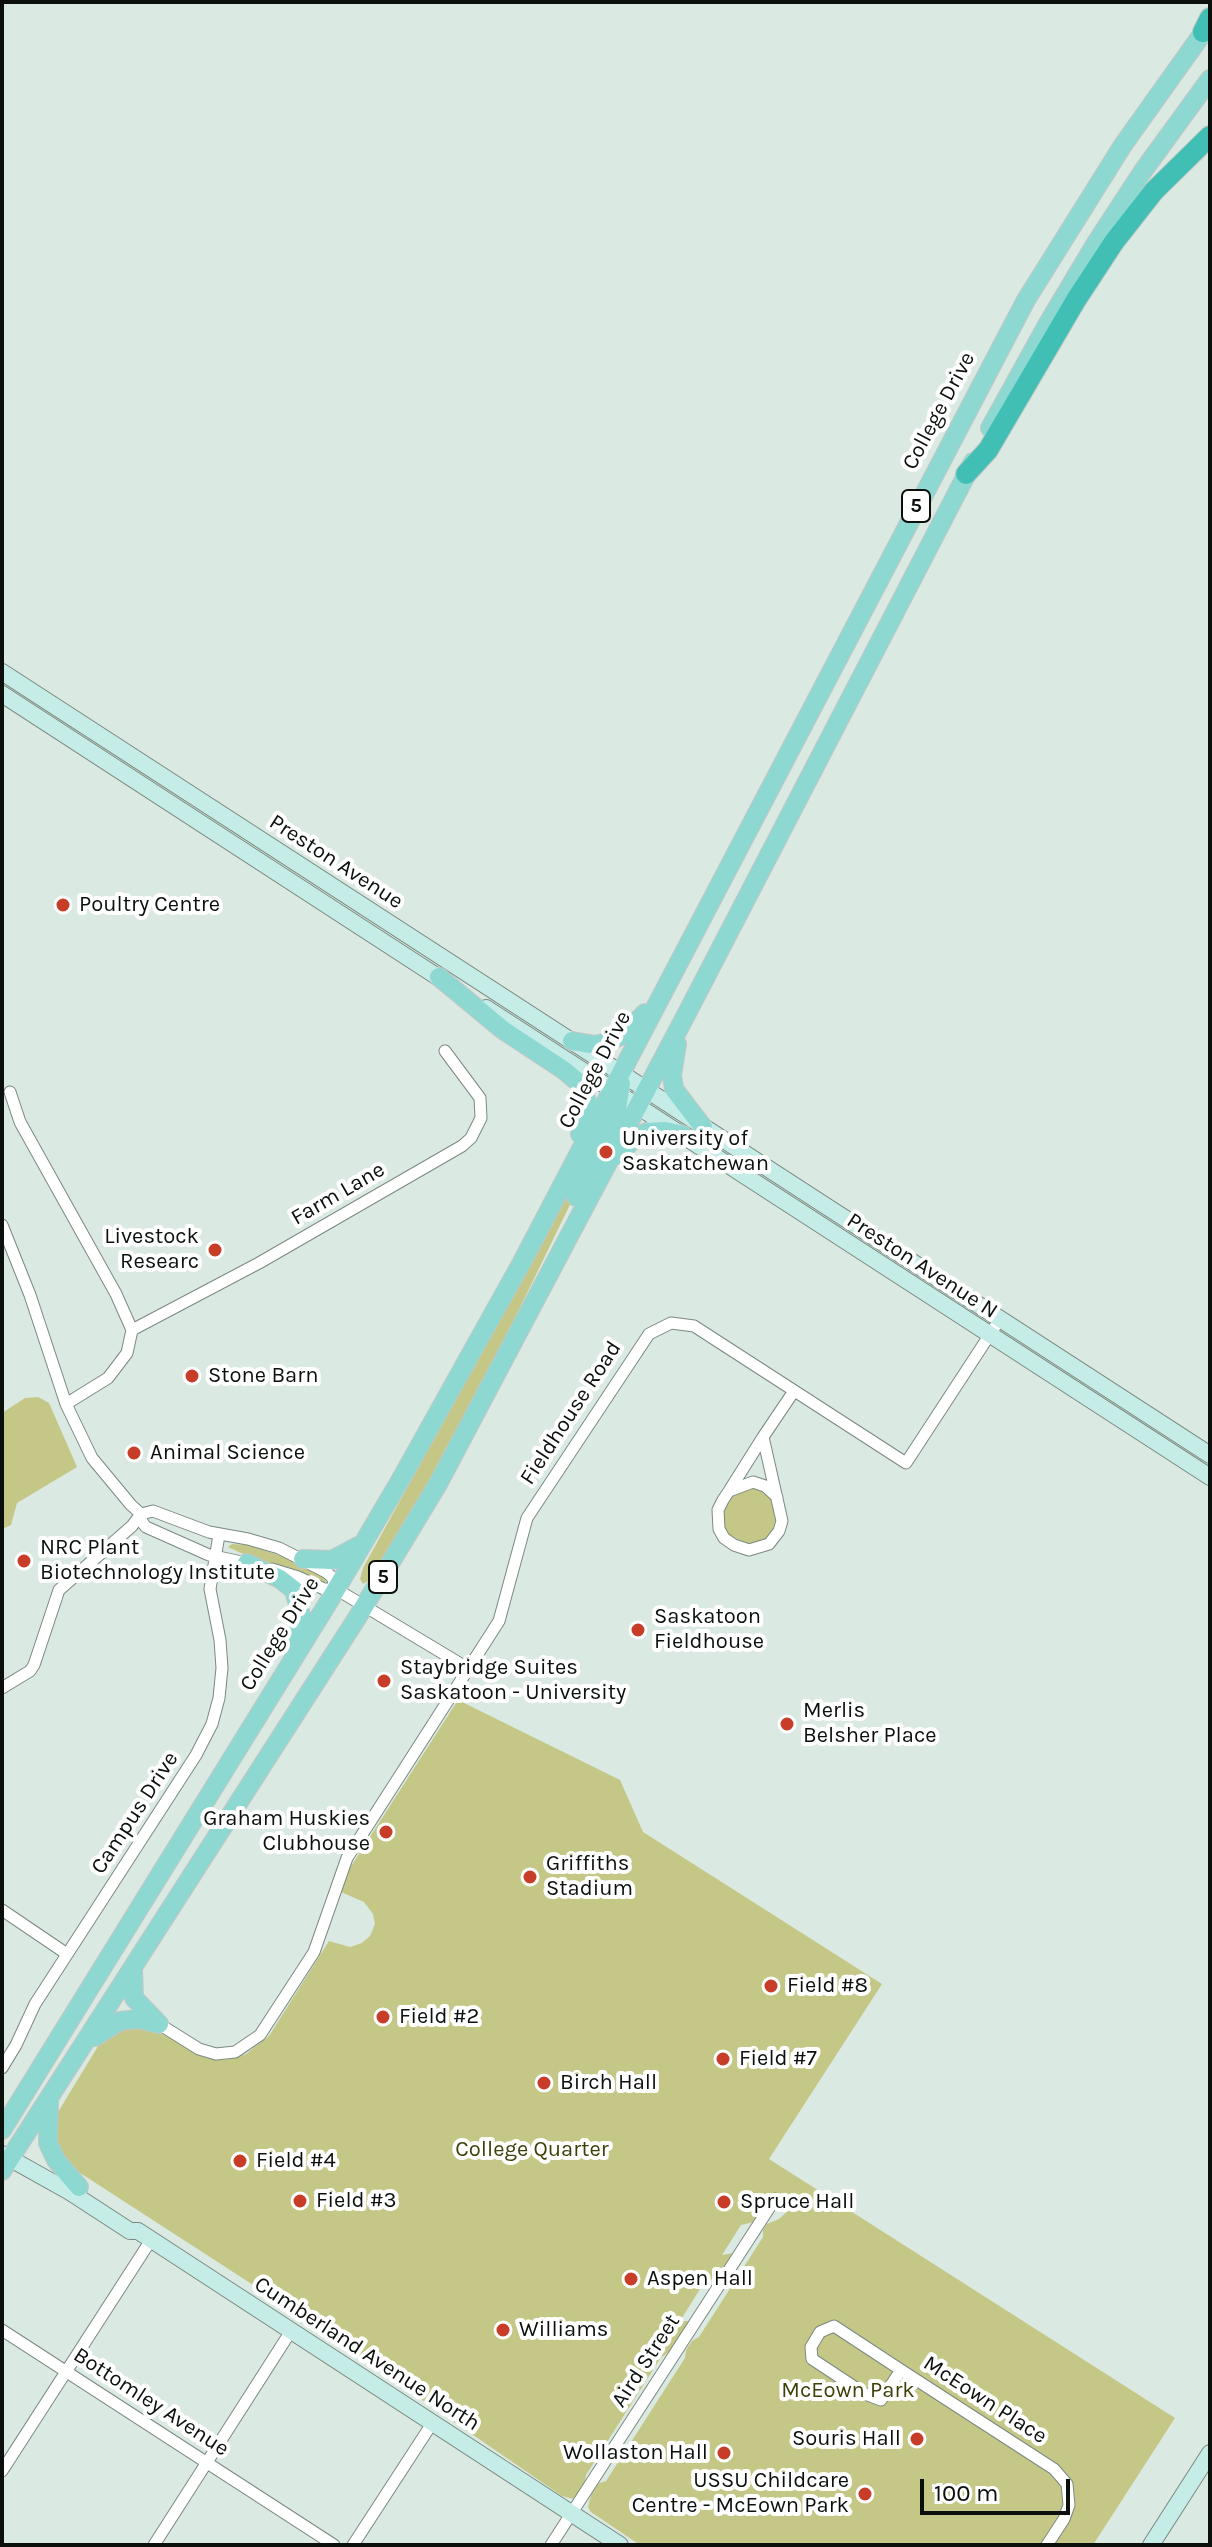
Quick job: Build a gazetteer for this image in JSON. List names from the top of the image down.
{
  "streets": {
    "main road": [
      "College Drive",
      "5",
      "Preston Avenue",
      "Preston Avenue N",
      "Cumberland Avenue North"
    ],
    "street": [
      "Farm Lane",
      "Fieldhouse Road",
      "Campus Drive",
      "Aird Street",
      "McEown Place",
      "Bottomley Avenue"
    ]
  },
  "crossings": [
    ["College Drive", "Preston Avenue"],
    ["College Drive", "Preston Avenue N"],
    ["College Drive", "Cumberland Avenue North"],
    ["Preston Avenue", "Preston Avenue N"],
    ["Preston Avenue N", "Fieldhouse Road"],
    ["Cumberland Avenue North", "Aird Street"]
  ],
  "parks": ["College Quarter", "McEown Park"],
  "places": [
    "Poultry Centre",
    "University of Saskatchewan",
    "Livestock Researc",
    "Stone Barn",
    "Animal Science",
    "NRC Plant Biotechnology Institute",
    "Saskatoon Fieldhouse",
    "Staybridge Suites Saskatoon - University",
    "Merlis Belsher Place",
    "Graham Huskies Clubhouse",
    "Griffiths Stadium",
    "Field #8",
    "Field #2",
    "Field #7",
    "Birch Hall",
    "Field #4",
    "Field #3",
    "Spruce Hall",
    "Aspen Hall",
    "Williams",
    "Souris Hall",
    "Wollaston Hall",
    "USSU Childcare Centre - McEown Park"
  ],
  "scale_bar": "100 m"
}
